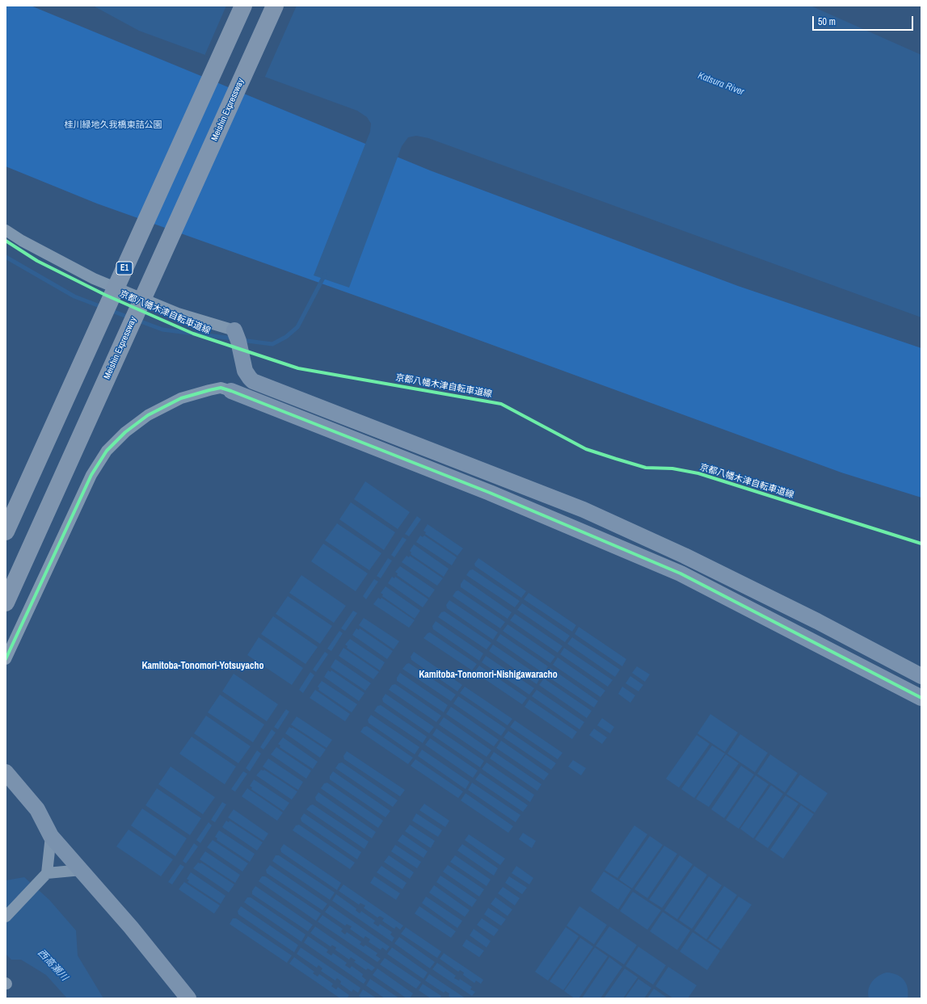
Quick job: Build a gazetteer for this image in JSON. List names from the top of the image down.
{
  "streets": {
    "highway": ["Meishin Expressway", "E1"],
    "cycle path": ["京都八幡木津自転車道線"]
  },
  "districts": ["Kamitoba-Tonomori-Yotsuyacho", "Kamitoba-Tonomori-Nishigawaracho"],
  "water": ["Katsura River", "西高瀬川"],
  "parks": ["桂川緑地久我橋東詰公園"],
  "scale_bar": "50 m"
}
